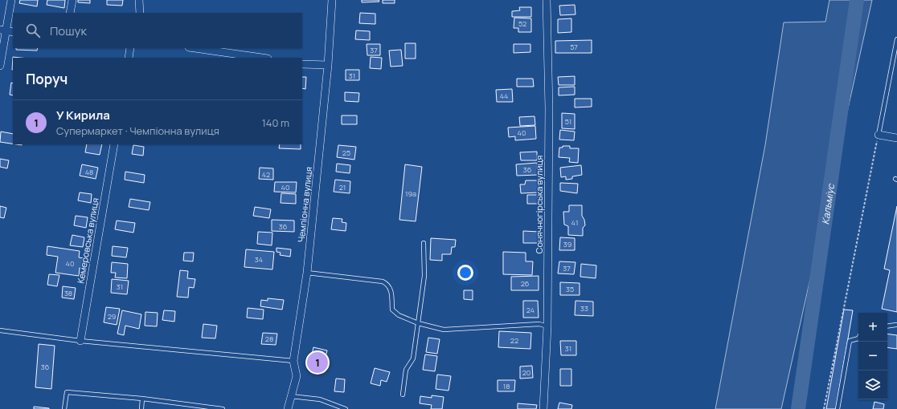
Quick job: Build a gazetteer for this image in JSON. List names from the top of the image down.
{
  "streets": {
    "street": ["Чемпіонна вулиця", "Сонячногірська вулиця", "Кемеровська вулиця"]
  },
  "water": ["Кальміус"],
  "house_numbers": [
    "52",
    "57",
    "37",
    "31",
    "44",
    "51",
    "40",
    "25",
    "36",
    "48",
    "42",
    "40",
    "21",
    "19а",
    "41",
    "36",
    "39",
    "34",
    "40",
    "37",
    "26",
    "31",
    "35",
    "38",
    "33",
    "24",
    "29",
    "28",
    "22",
    "31",
    "36",
    "20",
    "18"
  ],
  "page": {
    "search": "Пошук",
    "heading": "Поруч",
    "list": [
      {
        "mark": "1",
        "name": "У Кирила",
        "note": "Супермаркет · Чемпіонна вулиця",
        "value": "140 m"
      }
    ],
    "map_buttons": ["+", "−"],
    "pins": "1"
  }
}
